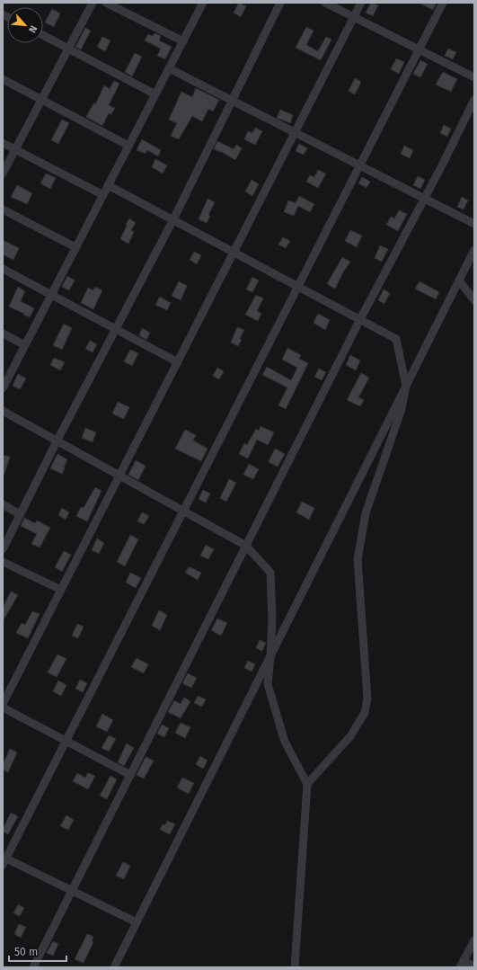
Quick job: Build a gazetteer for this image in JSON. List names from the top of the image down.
{
  "scale_bar": "50 m",
  "north": "bottom right"
}
